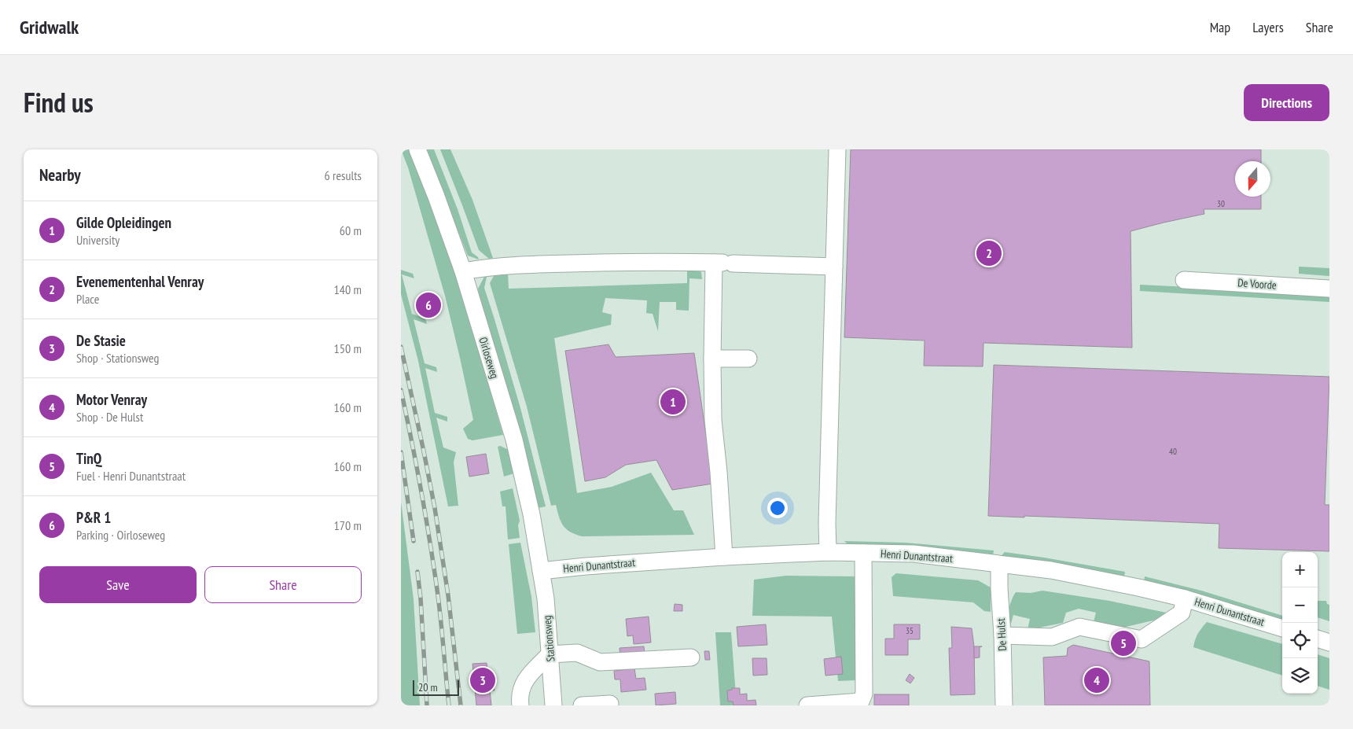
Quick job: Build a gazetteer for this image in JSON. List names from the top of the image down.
{
  "streets": {
    "street": [
      "De Voorde",
      "Oirloseweg",
      "Henri Dunantstraat",
      "De Hulst",
      "Stationsweg"
    ]
  },
  "crossings": [
    ["Oirloseweg", "Henri Dunantstraat"],
    ["Oirloseweg", "Stationsweg"],
    ["Henri Dunantstraat", "De Hulst"],
    ["Henri Dunantstraat", "Stationsweg"]
  ],
  "house_numbers": ["30", "40", "35"],
  "scale_bar": "20 m",
  "north": "bottom",
  "page": {
    "header": "Gridwalk",
    "nav": ["Map", "Layers", "Share"],
    "title": "Find us",
    "buttons": [
      "Directions",
      ["Save", "Share"]
    ],
    "heading": ["Nearby", "6 results"],
    "list": [
      {
        "mark": "1",
        "name": "Gilde Opleidingen",
        "note": "University",
        "value": "60 m"
      },
      {
        "mark": "2",
        "name": "Evenementenhal Venray",
        "note": "Place",
        "value": "140 m"
      },
      {
        "mark": "3",
        "name": "De Stasie",
        "note": "Shop · Stationsweg",
        "value": "150 m"
      },
      {
        "mark": "4",
        "name": "Motor Venray",
        "note": "Shop · De Hulst",
        "value": "160 m"
      },
      {
        "mark": "5",
        "name": "TinQ",
        "note": "Fuel · Henri Dunantstraat",
        "value": "160 m"
      },
      {
        "mark": "6",
        "name": "P&R 1",
        "note": "Parking · Oirloseweg",
        "value": "170 m"
      }
    ],
    "pins": [
      "2",
      "6",
      "1",
      "5",
      "3",
      "4"
    ],
    "map_buttons": ["+", "−"],
    "scale": "20 m"
  }
}
